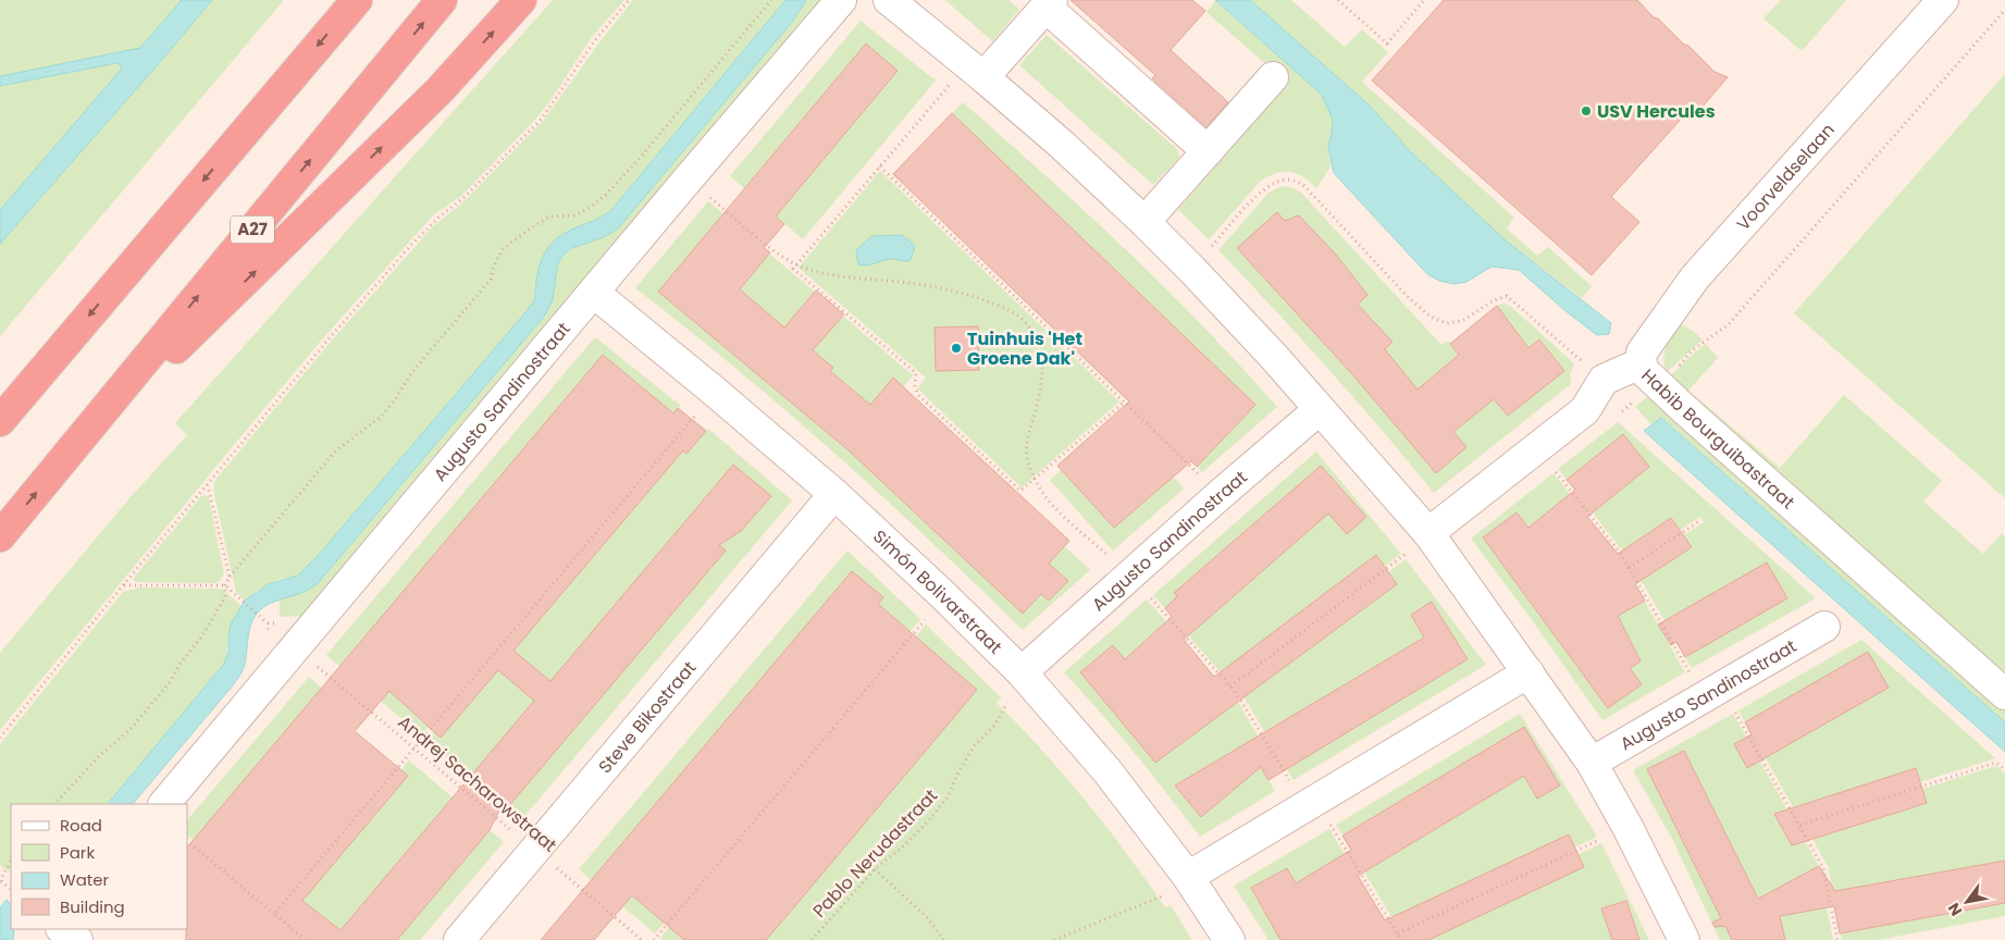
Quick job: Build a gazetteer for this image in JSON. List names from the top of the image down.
{
  "streets": {
    "highway": ["A27"],
    "street": [
      "Voorveldselaan",
      "Augusto Sandinostraat",
      "Habib Bourguibastraat",
      "Simón Bolivarstraat",
      "Steve Bikostraat"
    ],
    "path": ["Andrej Sacharowstraat", "Pablo Nerudastraat"]
  },
  "crossings": [
    ["Voorveldselaan", "Habib Bourguibastraat"],
    ["Augusto Sandinostraat", "Simón Bolivarstraat"],
    ["Augusto Sandinostraat", "Andrej Sacharowstraat"],
    ["Augusto Sandinostraat", "Pablo Nerudastraat"],
    ["Simón Bolivarstraat", "Steve Bikostraat"],
    ["Simón Bolivarstraat", "Pablo Nerudastraat"],
    ["Steve Bikostraat", "Andrej Sacharowstraat"]
  ],
  "places": ["USV Hercules", "Tuinhuis 'Het Groene Dak'"],
  "legend": [
    "Road",
    "Park",
    "Water",
    "Building"
  ],
  "north": "bottom left"
}
